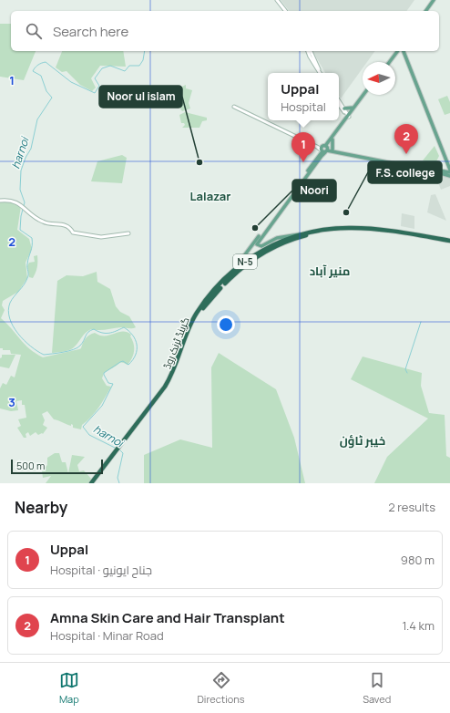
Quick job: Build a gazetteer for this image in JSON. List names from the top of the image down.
{
  "streets": {
    "highway": ["N-5", "گرینڈ ٹرنک روڈ"]
  },
  "districts": ["Lalazar", "منیر آباد", "خیبر ٹاؤن"],
  "water": ["harnoi"],
  "places": ["Noor ul islam", "F.S. college", "Noori"],
  "scale_bar": "500 m",
  "north": "left",
  "page": {
    "search": "Search here",
    "popup": ["Uppal", "Hospital"],
    "pins": ["2", "1"],
    "scale": "500 m",
    "heading": ["Nearby", "2 results"],
    "list": [
      {
        "mark": "1",
        "name": "Uppal",
        "note": "Hospital · جناح ایونیو",
        "value": "980 m"
      },
      {
        "mark": "2",
        "name": "Amna Skin Care and Hair Transplant",
        "note": "Hospital · Minar Road",
        "value": "1.4 km"
      }
    ],
    "nav": ["Map", "Directions", "Saved"]
  },
  "grid": {
    "rows": ["1", "2", "3"]
  }
}
